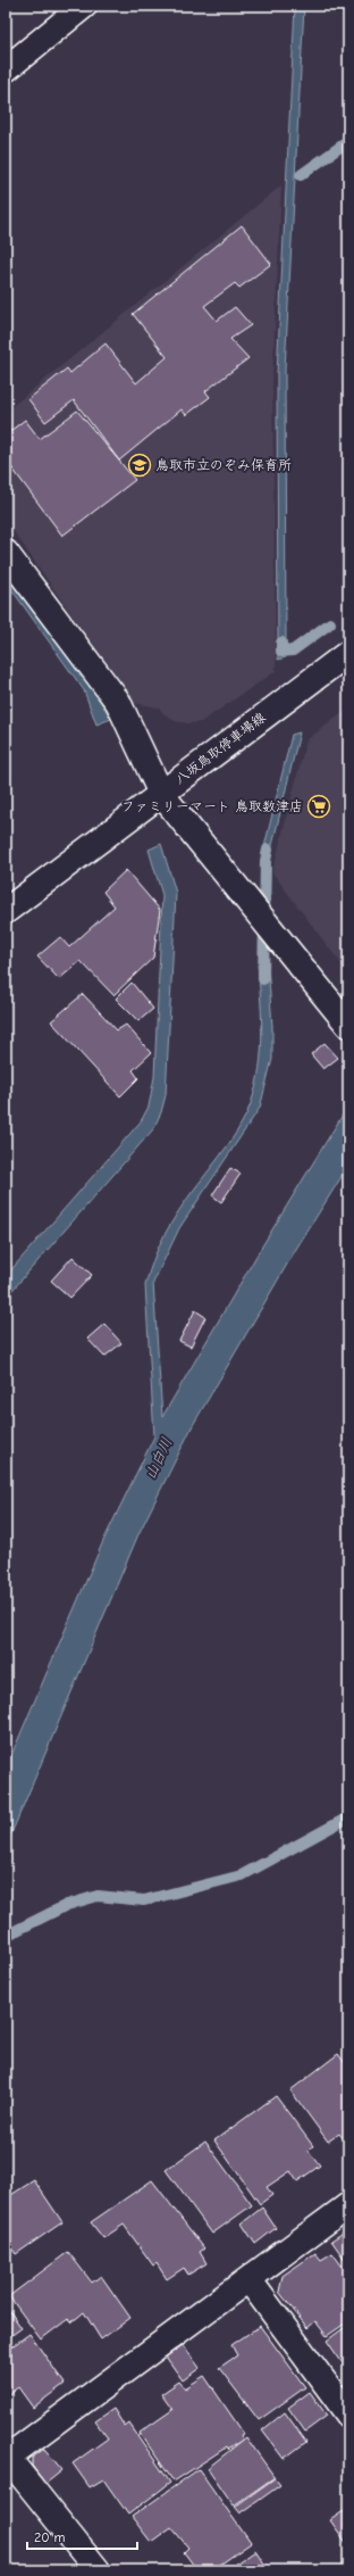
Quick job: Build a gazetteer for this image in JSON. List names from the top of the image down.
{
  "streets": {
    "street": ["八坂鳥取停車場線"]
  },
  "water": ["山白川"],
  "places": {
    "school or university": ["鳥取市立のぞみ保育所"],
    "supermarket": ["ファミリーマート 鳥取数津店"]
  },
  "scale_bar": "20 m"
}
